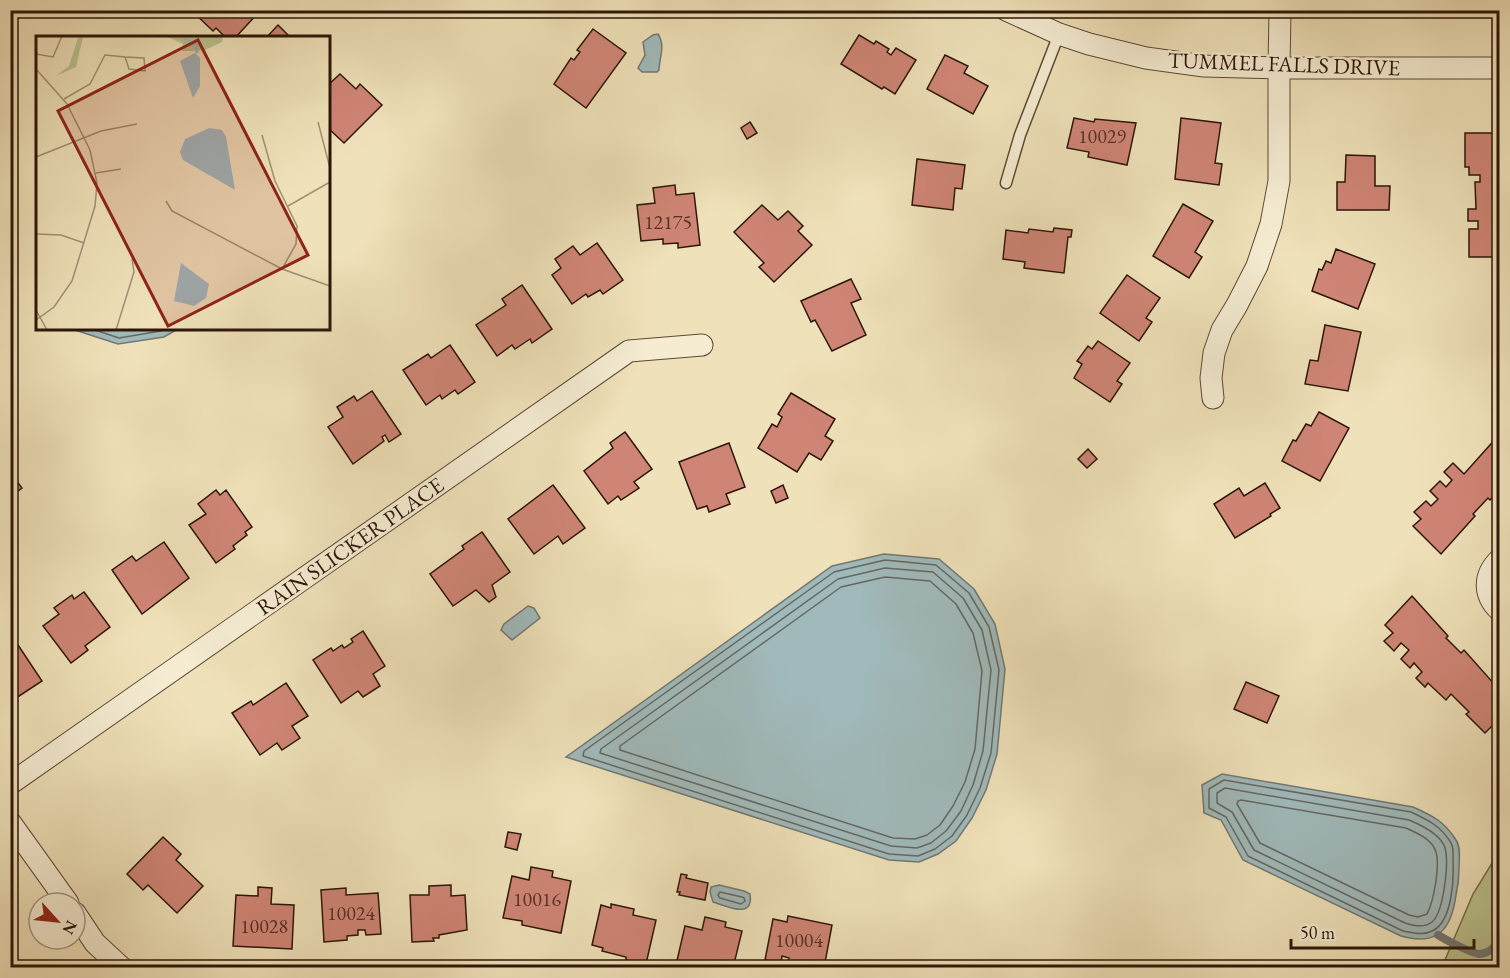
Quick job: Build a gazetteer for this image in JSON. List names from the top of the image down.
{
  "streets": {
    "street": ["TUMMEL FALLS DRIVE", "RAIN SLICKER PLACE"]
  },
  "house_numbers": [
    "10029",
    "12175",
    "10016",
    "10024",
    "10028",
    "10004"
  ],
  "scale_bar": "50 m",
  "north": "bottom right"
}
